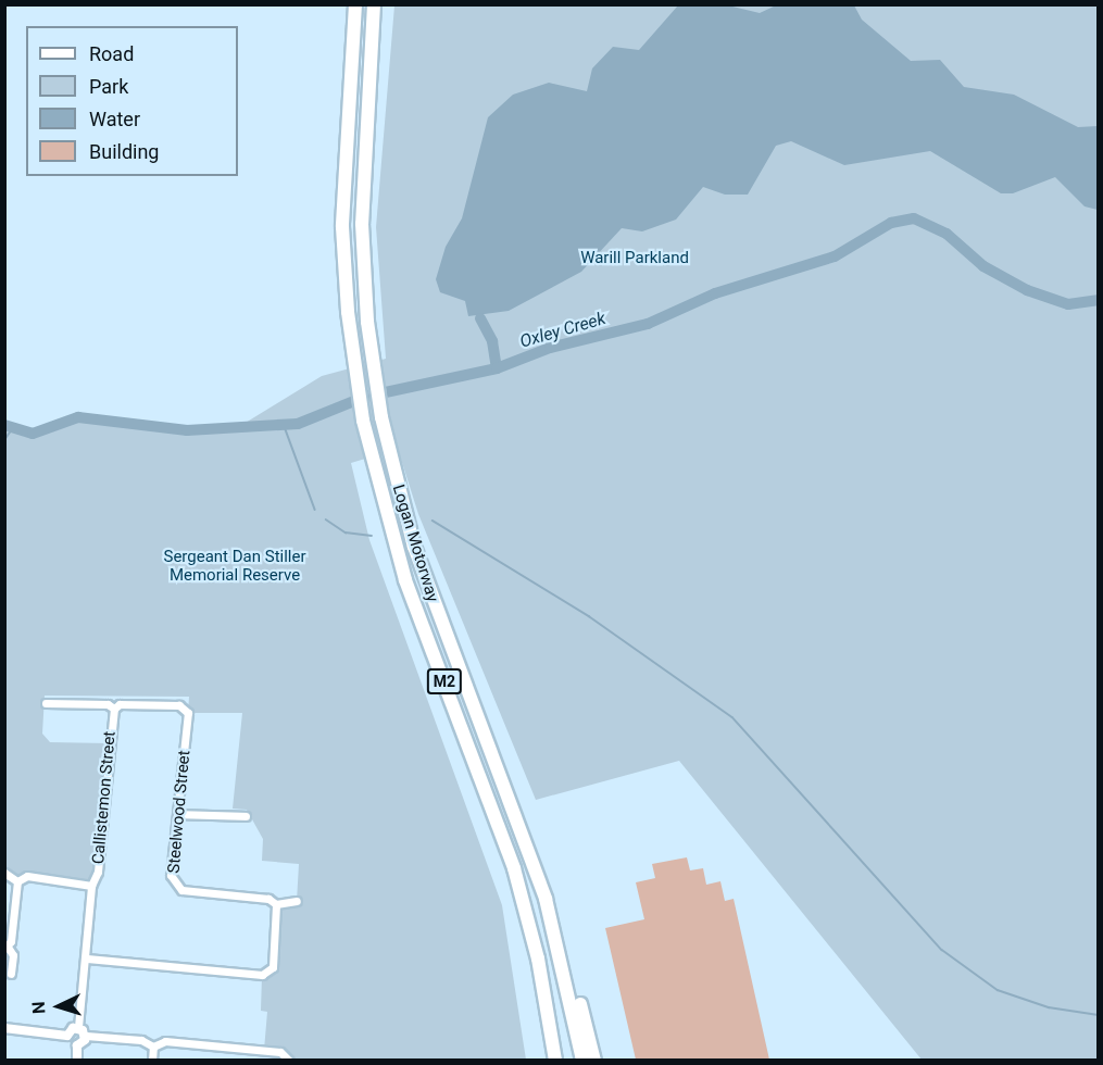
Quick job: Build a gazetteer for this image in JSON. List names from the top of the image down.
{
  "streets": {
    "highway": ["Logan Motorway", "M2"],
    "street": ["Callistemon Street", "Steelwood Street"]
  },
  "crossings": [
    ["Callistemon Street", "Steelwood Street"]
  ],
  "water": ["Oxley Creek"],
  "parks": ["Warill Parkland", "Sergeant Dan Stiller Memorial Reserve"],
  "legend": [
    "Road",
    "Park",
    "Water",
    "Building"
  ],
  "north": "left"
}
